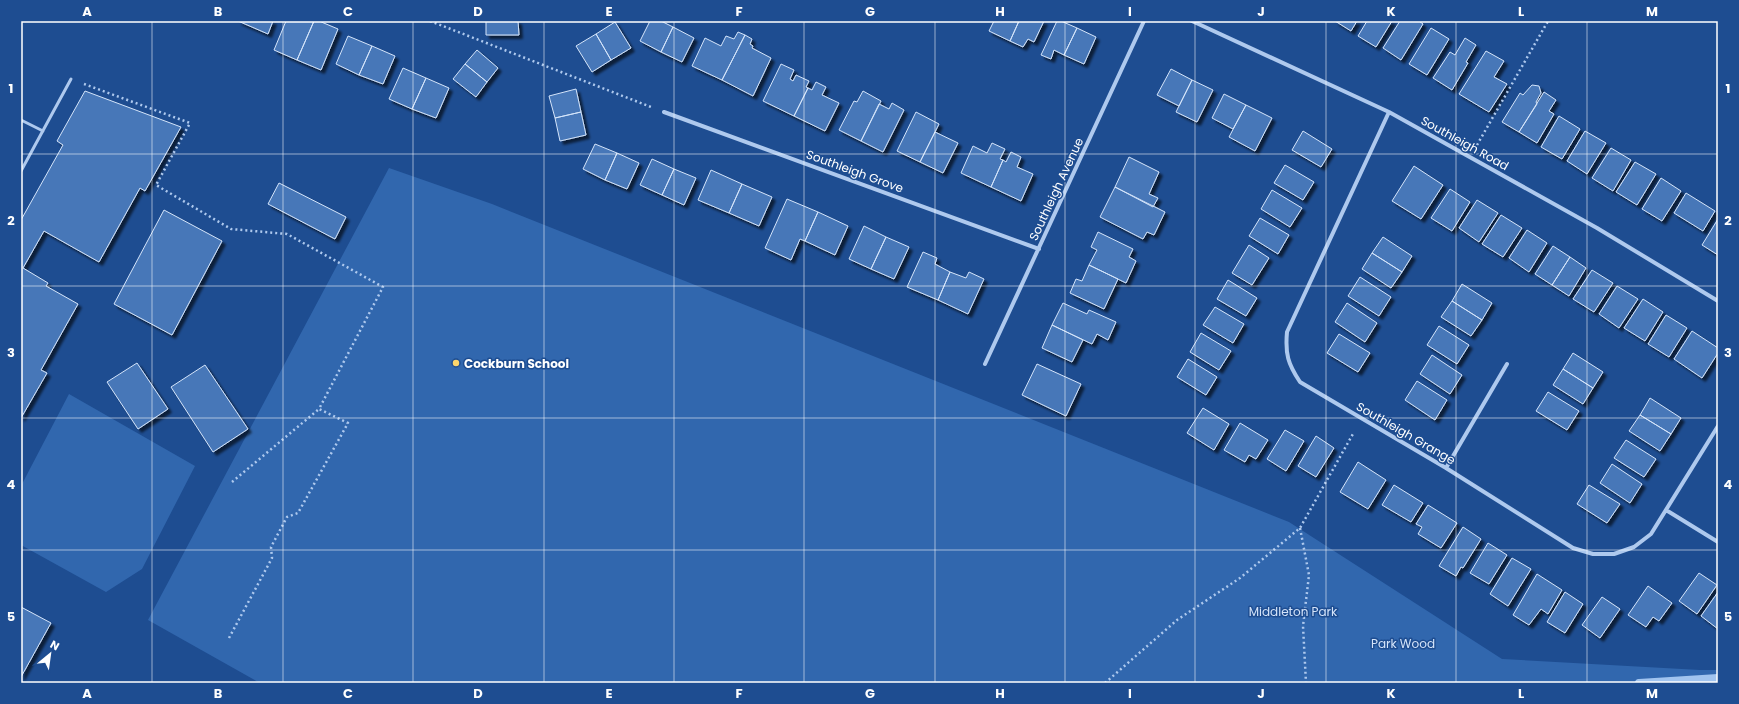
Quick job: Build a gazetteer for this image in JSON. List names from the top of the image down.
{
  "streets": {
    "street": [
      "Southleigh Road",
      "Southleigh Grove",
      "Southleigh Avenue",
      "Southleigh Grange"
    ]
  },
  "crossings": [
    ["Southleigh Road", "Southleigh Grange"],
    ["Southleigh Grove", "Southleigh Avenue"]
  ],
  "parks": ["Middleton Park", "Park Wood"],
  "places": ["Cockburn School"],
  "north": "top right",
  "grid": {
    "columns": [
      "A",
      "B",
      "C",
      "D",
      "E",
      "F",
      "G",
      "H",
      "I",
      "J",
      "K",
      "L",
      "M"
    ],
    "rows": [
      "1",
      "2",
      "3",
      "4",
      "5"
    ]
  }
}
